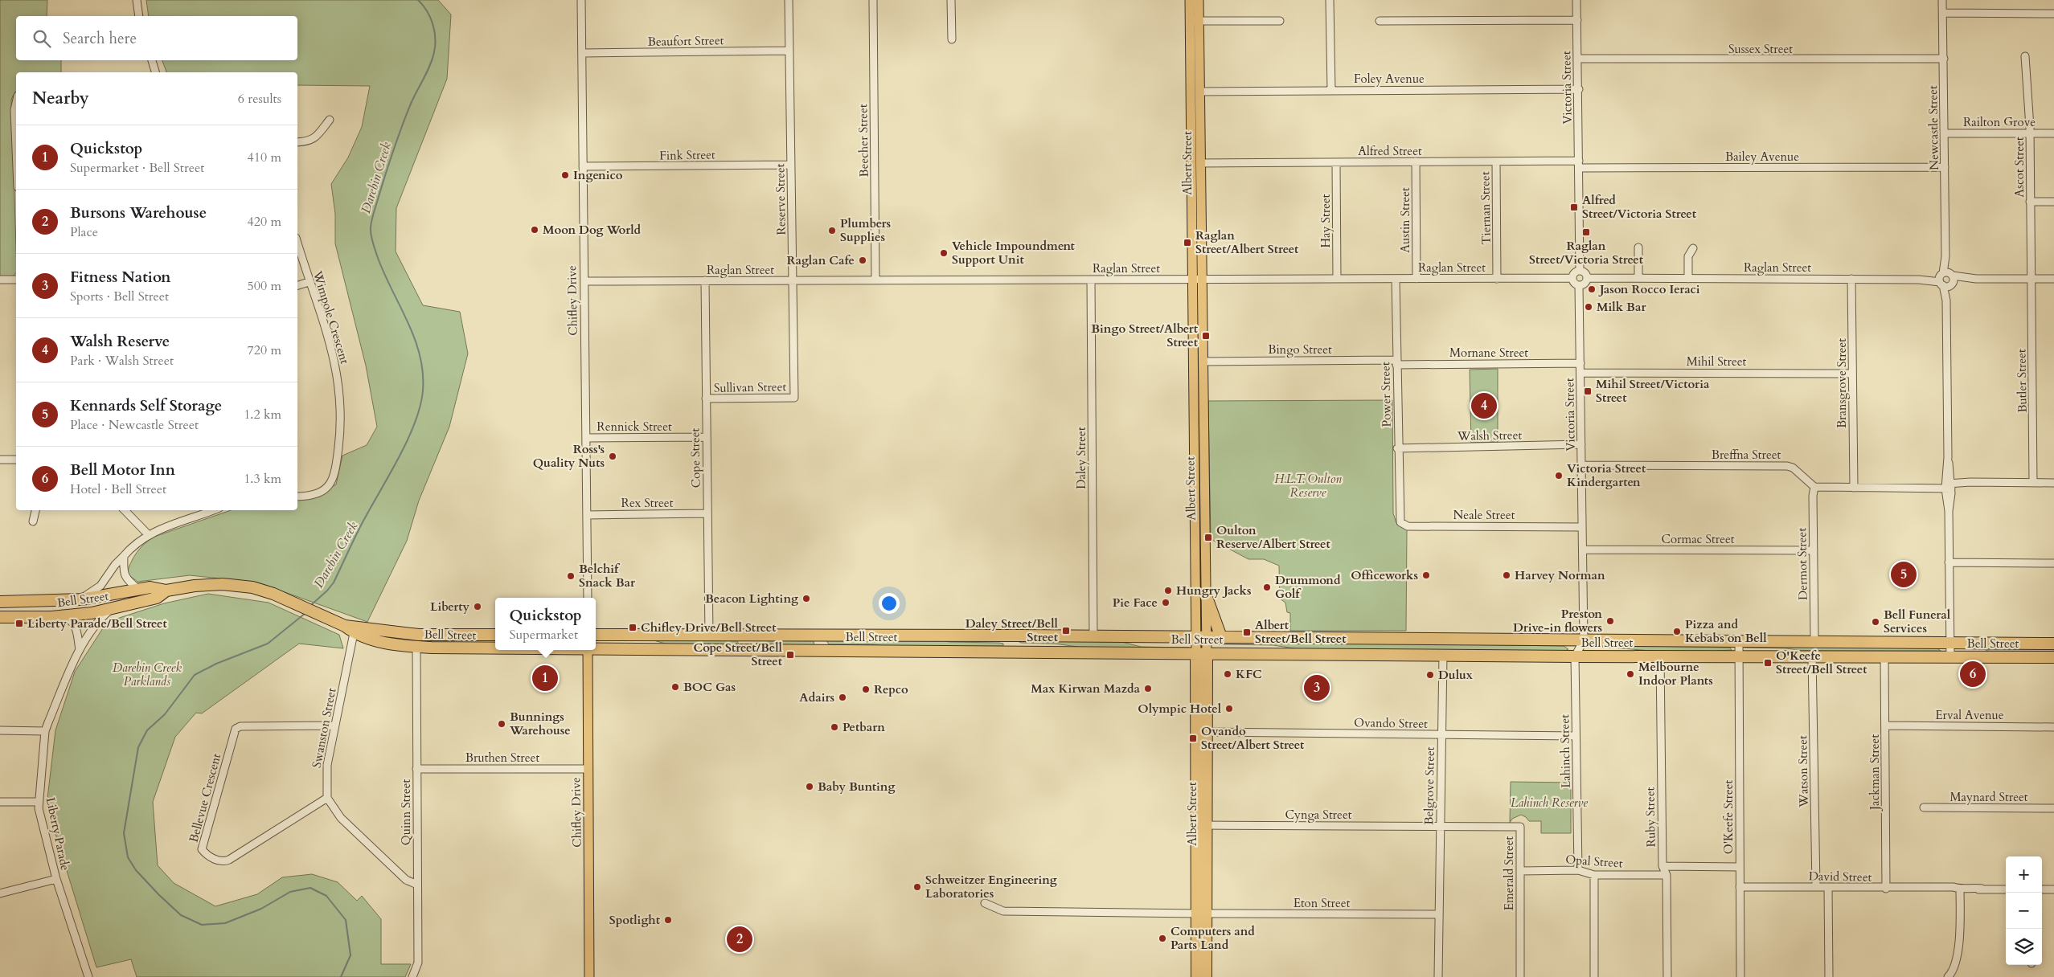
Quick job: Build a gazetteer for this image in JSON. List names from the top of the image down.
{
  "streets": {
    "highway": ["Albert Street", "Bell Street"],
    "main road": ["Chifley Drive"],
    "street": [
      "Beaufort Street",
      "Sussex Street",
      "Foley Avenue",
      "Victoria Street",
      "Railton Grove",
      "Newcastle Street",
      "Beecher Street",
      "Alfred Street",
      "Fink Street",
      "Bailey Avenue",
      "Ascot Street",
      "Reserve Street",
      "Tiernan Street",
      "Austin Street",
      "Hay Street",
      "Raglan Street",
      "Wimpole Crescent",
      "Bingo Street",
      "Mornane Street",
      "Mihil Street",
      "Butler Street",
      "Bransgrove Street",
      "Sullivan Street",
      "Power Street",
      "Rennick Street",
      "Walsh Street",
      "Breffna Street",
      "Cope Street",
      "Daley Street",
      "Rex Street",
      "Neale Street",
      "Cormac Street",
      "Dermot Street",
      "Erval Avenue",
      "Ovando Street",
      "Swanston Street",
      "Lahinch Street",
      "Bruthen Street",
      "Watson Street",
      "Jackman Street",
      "Belgrove Street",
      "Maynard Street",
      "Bellevue Crescent",
      "Quinn Street",
      "Cynga Street",
      "Ruby Street",
      "O'Keefe Street",
      "Liberty Parade",
      "Opal Street",
      "Emerald Street",
      "David Street",
      "Eton Street"
    ]
  },
  "crossings": [
    ["Beaufort Street", "Reserve Street"],
    ["Beaufort Street", "Chifley Drive"],
    ["Sussex Street", "Victoria Street"],
    ["Sussex Street", "Newcastle Street"],
    ["Foley Avenue", "Victoria Street"],
    ["Foley Avenue", "Albert Street"],
    ["Victoria Street", "Alfred Street"],
    ["Victoria Street", "Bailey Avenue"],
    ["Victoria Street", "Raglan Street"],
    ["Victoria Street", "Mornane Street"],
    ["Victoria Street", "Mihil Street"],
    ["Victoria Street", "Walsh Street"],
    ["Victoria Street", "Breffna Street"],
    ["Victoria Street", "Neale Street"],
    ["Victoria Street", "Cormac Street"],
    ["Victoria Street", "Bell Street"],
    ["Railton Grove", "Newcastle Street"],
    ["Railton Grove", "Ascot Street"],
    ["Newcastle Street", "Bailey Avenue"],
    ["Newcastle Street", "Raglan Street"],
    ["Newcastle Street", "Bell Street"],
    ["Beecher Street", "Raglan Street"],
    ["Alfred Street", "Bailey Avenue"],
    ["Alfred Street", "Albert Street"],
    ["Alfred Street", "Tiernan Street"],
    ["Alfred Street", "Austin Street"],
    ["Alfred Street", "Hay Street"],
    ["Fink Street", "Reserve Street"],
    ["Fink Street", "Chifley Drive"],
    ["Albert Street", "Raglan Street"],
    ["Albert Street", "Bingo Street"],
    ["Albert Street", "Bell Street"],
    ["Albert Street", "Ovando Street"],
    ["Albert Street", "Cynga Street"],
    ["Albert Street", "Eton Street"],
    ["Ascot Street", "Raglan Street"],
    ["Ascot Street", "Butler Street"],
    ["Reserve Street", "Raglan Street"],
    ["Reserve Street", "Sullivan Street"],
    ["Tiernan Street", "Raglan Street"],
    ["Austin Street", "Raglan Street"],
    ["Hay Street", "Raglan Street"],
    ["Raglan Street", "Chifley Drive"],
    ["Raglan Street", "Butler Street"],
    ["Raglan Street", "Bransgrove Street"],
    ["Raglan Street", "Power Street"],
    ["Raglan Street", "Cope Street"],
    ["Raglan Street", "Daley Street"],
    ["Chifley Drive", "Rennick Street"],
    ["Chifley Drive", "Rex Street"],
    ["Chifley Drive", "Bruthen Street"],
    ["Bingo Street", "Mornane Street"],
    ["Bingo Street", "Power Street"],
    ["Mornane Street", "Power Street"],
    ["Mihil Street", "Bransgrove Street"],
    ["Sullivan Street", "Cope Street"],
    ["Power Street", "Walsh Street"],
    ["Power Street", "Neale Street"],
    ["Rennick Street", "Cope Street"],
    ["Breffna Street", "Dermot Street"],
    ["Cope Street", "Rex Street"],
    ["Cope Street", "Bell Street"],
    ["Daley Street", "Bell Street"],
    ["Cormac Street", "Dermot Street"],
    ["Dermot Street", "Bell Street"],
    ["Bell Street", "Swanston Street"],
    ["Bell Street", "Lahinch Street"],
    ["Bell Street", "Watson Street"],
    ["Bell Street", "Jackman Street"],
    ["Bell Street", "Belgrove Street"],
    ["Bell Street", "Quinn Street"],
    ["Bell Street", "Ruby Street"],
    ["Bell Street", "O'Keefe Street"],
    ["Bell Street", "Liberty Parade"],
    ["Erval Avenue", "Jackman Street"],
    ["Ovando Street", "Lahinch Street"],
    ["Ovando Street", "Belgrove Street"],
    ["Swanston Street", "Bellevue Crescent"],
    ["Lahinch Street", "Opal Street"],
    ["Bruthen Street", "Quinn Street"],
    ["Watson Street", "David Street"],
    ["Jackman Street", "David Street"],
    ["Belgrove Street", "Cynga Street"],
    ["Belgrove Street", "Emerald Street"],
    ["Belgrove Street", "Eton Street"],
    ["Cynga Street", "Emerald Street"],
    ["Ruby Street", "Opal Street"],
    ["O'Keefe Street", "David Street"],
    ["Opal Street", "Emerald Street"]
  ],
  "water": ["Darebin Creek"],
  "parks": ["H.L.T. Oulton Reserve", "Darebin Creek Parklands", "Lahinch Reserve"],
  "places": {
    "other": [
      "Ingenico",
      "Moon Dog World",
      "Plumbers Supplies",
      "Vehicle Impoundment Support Unit",
      "Raglan Cafe",
      "Jason Rocco Ieraci",
      "Milk Bar",
      "Ross's Quality Nuts",
      "Victoria Street Kindergarten",
      "Officeworks",
      "Harvey Norman",
      "Belchif Snack Bar",
      "Drummond Golf",
      "Hungry Jacks",
      "Beacon Lighting",
      "Pie Face",
      "Liberty",
      "Preston Drive-in flowers",
      "Bell Funeral Services",
      "Pizza and Kebabs on Bell",
      "KFC",
      "Melbourne Indoor Plants",
      "Dulux",
      "BOC Gas",
      "Max Kirwan Mazda",
      "Repco",
      "Adairs",
      "Olympic Hotel",
      "Bunnings Warehouse",
      "Petbarn",
      "Baby Bunting",
      "Schweitzer Engineering Laboratories",
      "Spotlight",
      "Computers and Parts Land"
    ],
    "transit": [
      "Alfred Street/Victoria Street",
      "Raglan Street/Victoria Street",
      "Raglan Street/Albert Street",
      "Bingo Street/Albert Street",
      "Mihil Street/Victoria Street",
      "Oulton Reserve/Albert Street",
      "Liberty Parade/Bell Street",
      "Chifley Drive/Bell Street",
      "Daley Street/Bell Street",
      "Albert Street/Bell Street",
      "Cope Street/Bell Street",
      "O'Keefe Street/Bell Street",
      "Ovando Street/Albert Street"
    ]
  },
  "page": {
    "search": "Search here",
    "heading": ["Nearby", "6 results"],
    "list": [
      {
        "mark": "1",
        "name": "Quickstop",
        "note": "Supermarket · Bell Street",
        "value": "410 m"
      },
      {
        "mark": "2",
        "name": "Bursons Warehouse",
        "note": "Place",
        "value": "420 m"
      },
      {
        "mark": "3",
        "name": "Fitness Nation",
        "note": "Sports · Bell Street",
        "value": "500 m"
      },
      {
        "mark": "4",
        "name": "Walsh Reserve",
        "note": "Park · Walsh Street",
        "value": "720 m"
      },
      {
        "mark": "5",
        "name": "Kennards Self Storage",
        "note": "Place · Newcastle Street",
        "value": "1.2 km"
      },
      {
        "mark": "6",
        "name": "Bell Motor Inn",
        "note": "Hotel · Bell Street",
        "value": "1.3 km"
      }
    ],
    "pins": [
      "4",
      "5",
      "6",
      "1",
      "3",
      "2"
    ],
    "popup": ["Quickstop", "Supermarket"],
    "map_buttons": ["+", "−"]
  }
}
